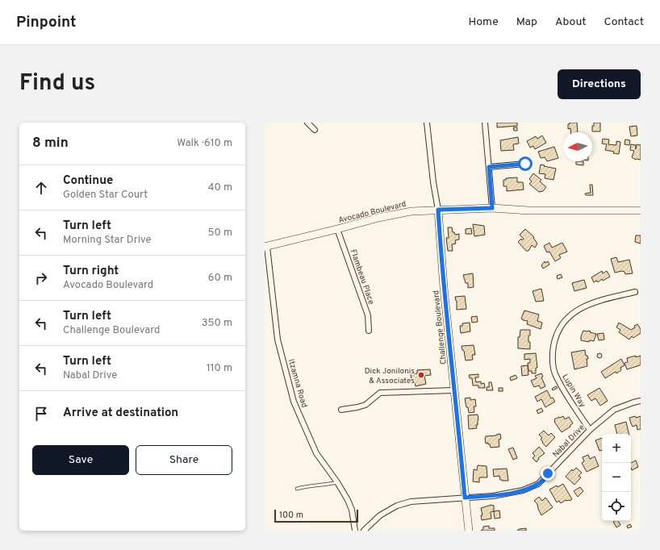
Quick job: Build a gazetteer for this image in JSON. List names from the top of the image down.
{
  "streets": {
    "main road": ["Avocado Boulevard", "Challenge Boulevard"],
    "street": [
      "Flambeau Place",
      "Itzamna Road",
      "Lupin Way",
      "Nabal Drive"
    ]
  },
  "crossings": [
    ["Avocado Boulevard", "Flambeau Place"],
    ["Avocado Boulevard", "Challenge Boulevard"],
    ["Avocado Boulevard", "Itzamna Road"],
    ["Challenge Boulevard", "Nabal Drive"],
    ["Lupin Way", "Nabal Drive"]
  ],
  "places": ["Dick Jonilonis & Associates"],
  "scale_bar": "100 m",
  "north": "left",
  "page": {
    "header": "Pinpoint",
    "nav": [
      "Home",
      "Map",
      "About",
      "Contact"
    ],
    "title": "Find us",
    "buttons": [
      "Directions",
      ["Save", "Share"]
    ],
    "heading": ["8 min", "Walk · 610 m"],
    "list": [
      ["Continue", "Golden Star Court", "40 m"],
      ["Turn left", "Morning Star Drive", "50 m"],
      ["Turn right", "Avocado Boulevard", "60 m"],
      ["Turn left", "Challenge Boulevard", "350 m"],
      ["Turn left", "Nabal Drive", "110 m"],
      "Arrive at destination"
    ],
    "map_buttons": ["+", "−"],
    "scale": "100 m"
  }
}
